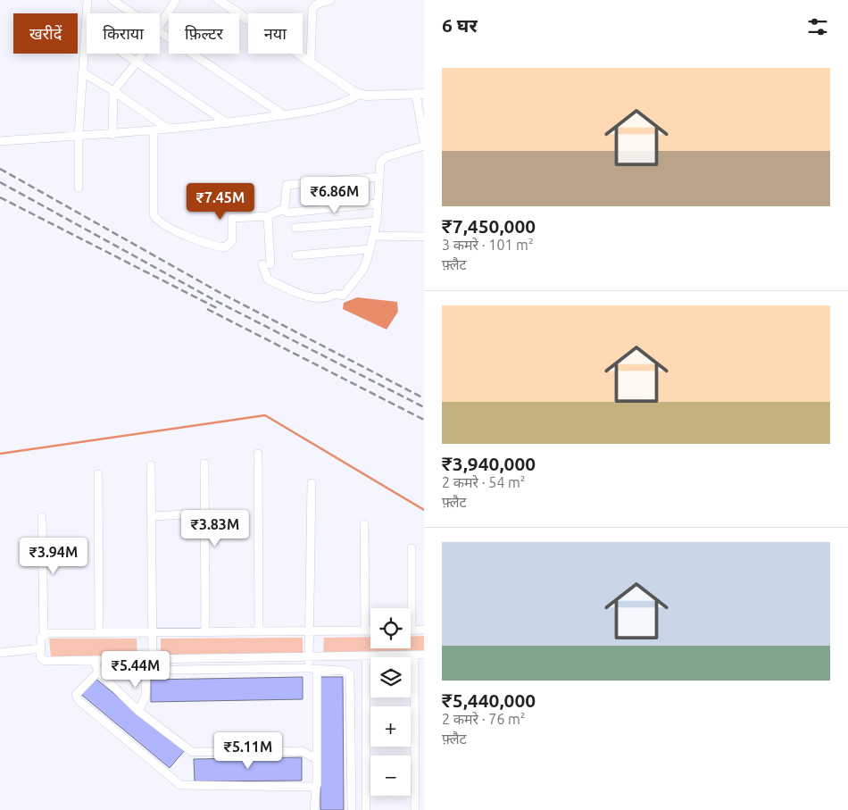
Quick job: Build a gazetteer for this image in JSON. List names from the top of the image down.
{
  "page": {
    "heading": "6 घर",
    "chip": [
      "खरीदें",
      "किराया",
      "फ़िल्टर",
      "नया"
    ],
    "list": [
      {
        "name": "₹7,450,000",
        "note": "3 कमरे · 101 m² · फ़्लैट"
      },
      {
        "name": "₹3,940,000",
        "note": "2 कमरे · 54 m² · फ़्लैट"
      },
      {
        "name": "₹5,440,000",
        "note": "2 कमरे · 76 m² · फ़्लैट"
      }
    ],
    "price": [
      "₹6.86M",
      "₹7.45M",
      "₹3.83M",
      "₹3.94M",
      "₹5.44M",
      "₹5.11M"
    ],
    "map_buttons": ["+", "−"]
  }
}
